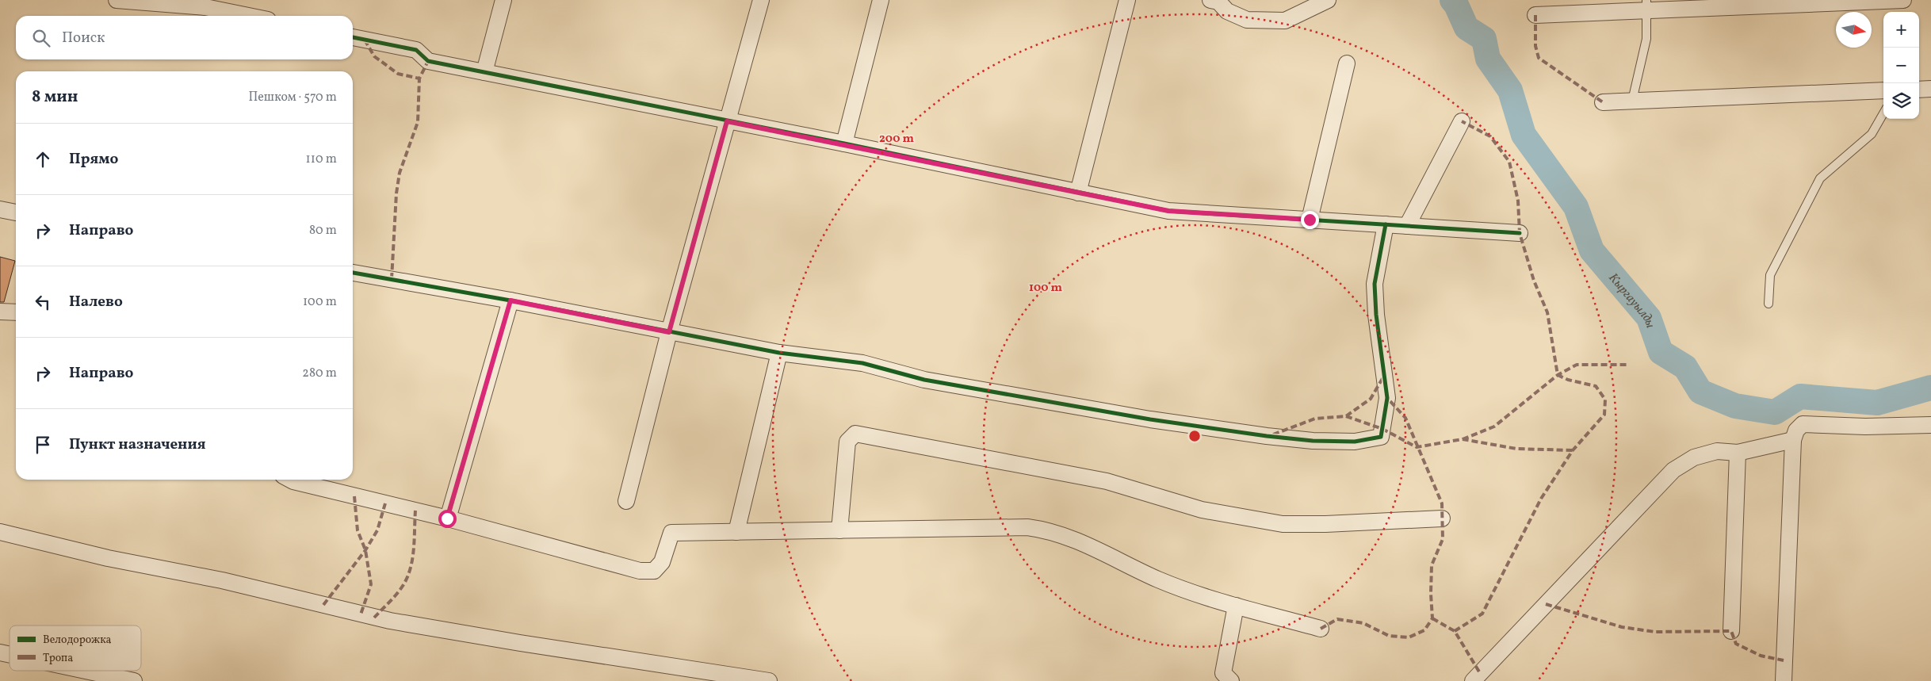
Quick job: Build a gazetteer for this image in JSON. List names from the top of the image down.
{
  "water": ["Кыргауылды"],
  "legend": ["Велодорожка", "Тропа"],
  "north": "right",
  "page": {
    "map_buttons": ["+", "−"],
    "search": "Поиск",
    "heading": ["8 мин", "Пешком · 570 m"],
    "list": [
      ["Прямо", "110 m"],
      ["Направо", "80 m"],
      ["Налево", "100 m"],
      ["Направо", "280 m"],
      "Пункт назначения"
    ]
  },
  "rings": ["200 m", "100 m"]
}
